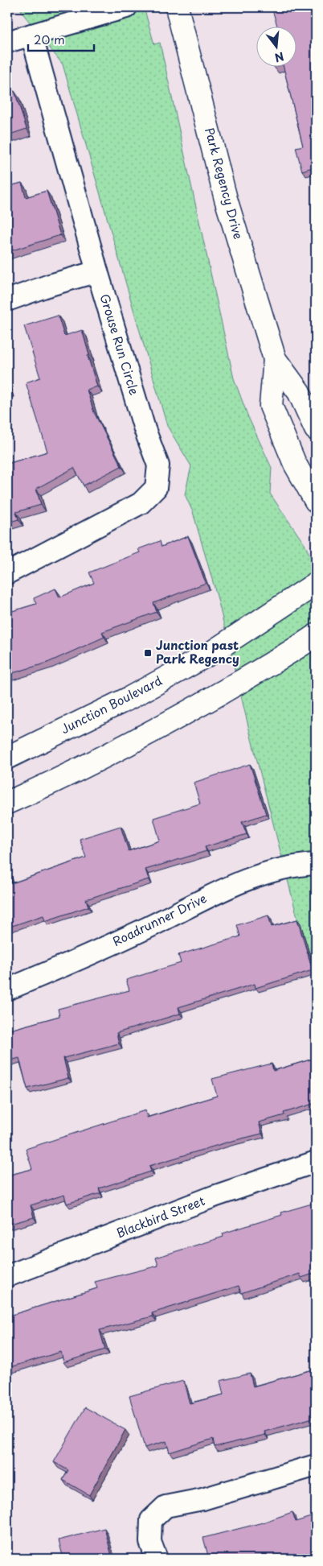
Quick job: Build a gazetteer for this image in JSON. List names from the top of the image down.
{
  "streets": {
    "main road": ["Park Regency Drive", "Junction Boulevard"],
    "street": ["Grouse Run Circle", "Roadrunner Drive", "Blackbird Street"]
  },
  "places": {
    "transit": ["Junction past Park Regency"]
  },
  "scale_bar": "20 m",
  "north": "bottom"
}
